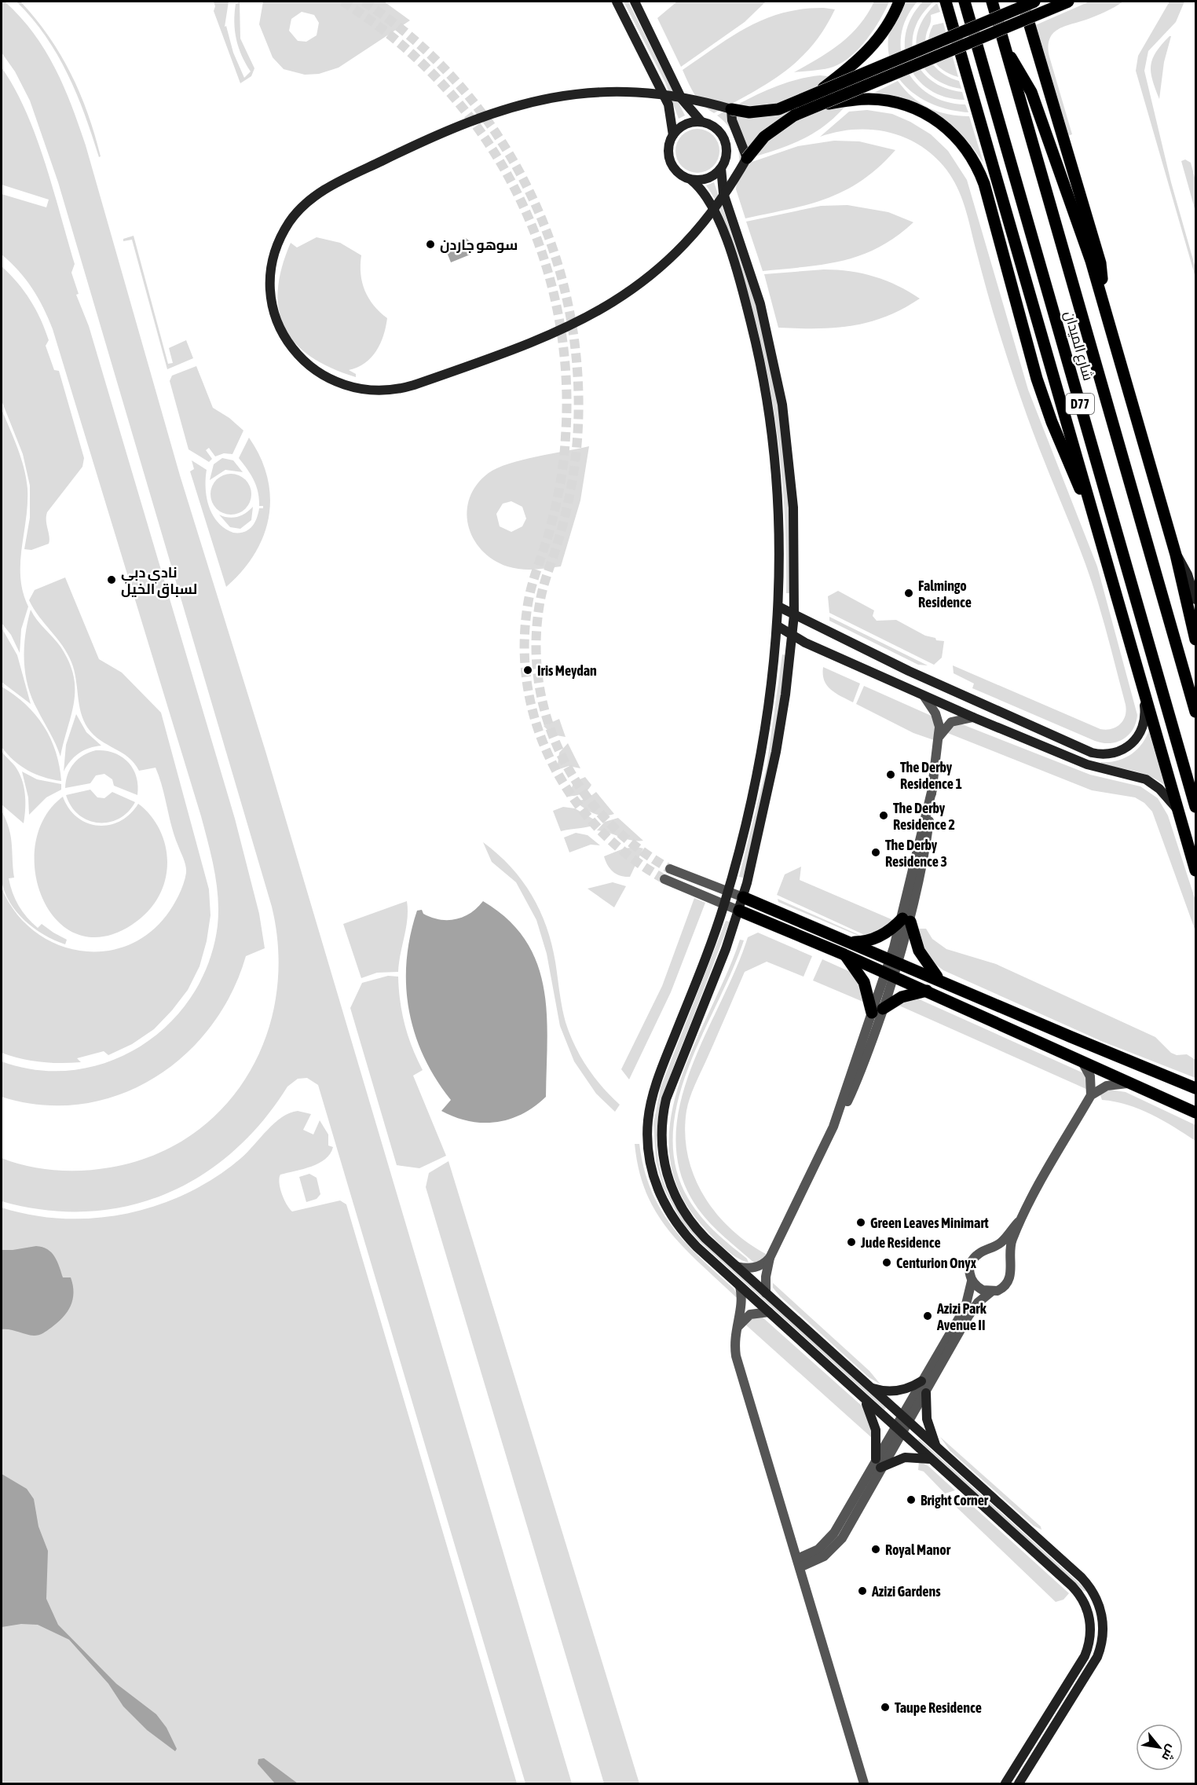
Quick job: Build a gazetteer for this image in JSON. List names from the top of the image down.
{
  "streets": {
    "main road": ["شارع الميدان", "D77"]
  },
  "places": [
    "سوهو جاردن",
    "نادي دبي لسباق الخيل",
    "Falmingo Residence",
    "Iris Meydan",
    "The Derby Residence 1",
    "The Derby Residence 2",
    "The Derby Residence 3",
    "Green Leaves Minimart",
    "Jude Residence",
    "Centurion Onyx",
    "Azizi Park Avenue II",
    "Bright Corner",
    "Royal Manor",
    "Azizi Gardens",
    "Taupe Residence"
  ],
  "north": "bottom right"
}
